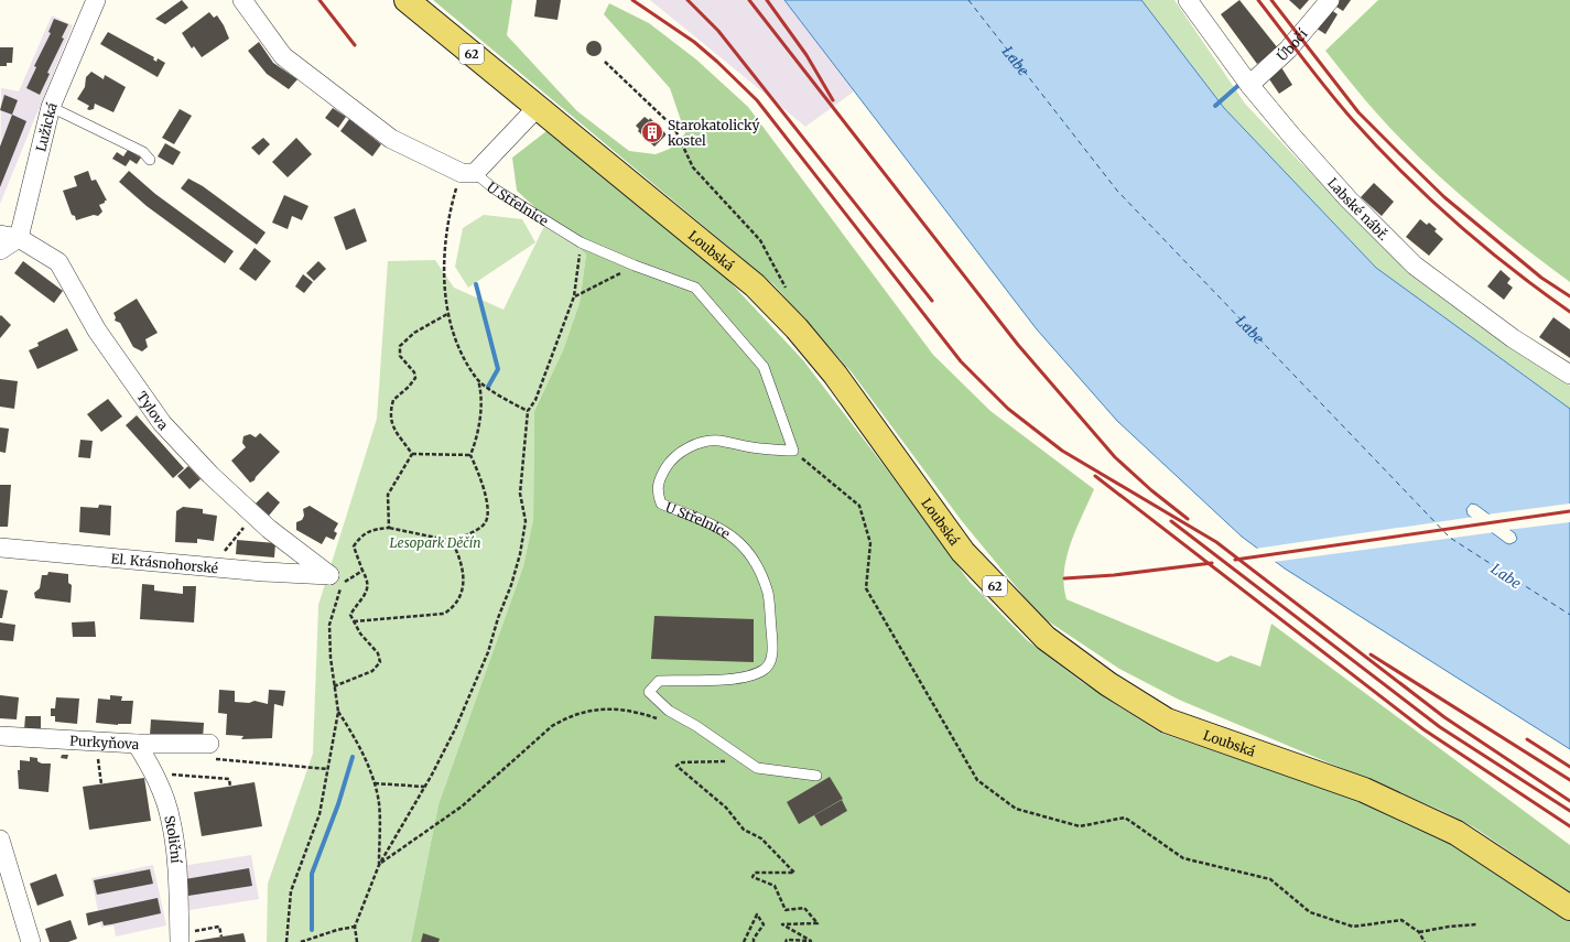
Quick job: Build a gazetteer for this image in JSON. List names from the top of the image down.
{
  "streets": {
    "main road": ["62", "Loubská"],
    "street": [
      "Úbočí",
      "Lužická",
      "U Střelnice",
      "Labské nábř.",
      "Tylova",
      "El. Krásnohorské",
      "Purkyňova",
      "Stoliční"
    ]
  },
  "crossings": [
    ["Úbočí", "Labské nábř."],
    ["Lužická", "Tylova"],
    ["U Střelnice", "Loubská"],
    ["Tylova", "El. Krásnohorské"],
    ["Purkyňova", "Stoliční"]
  ],
  "water": ["Labe"],
  "parks": ["Lesopark Děčín"],
  "places": {
    "building": ["Starokatolický kostel"]
  }
}
